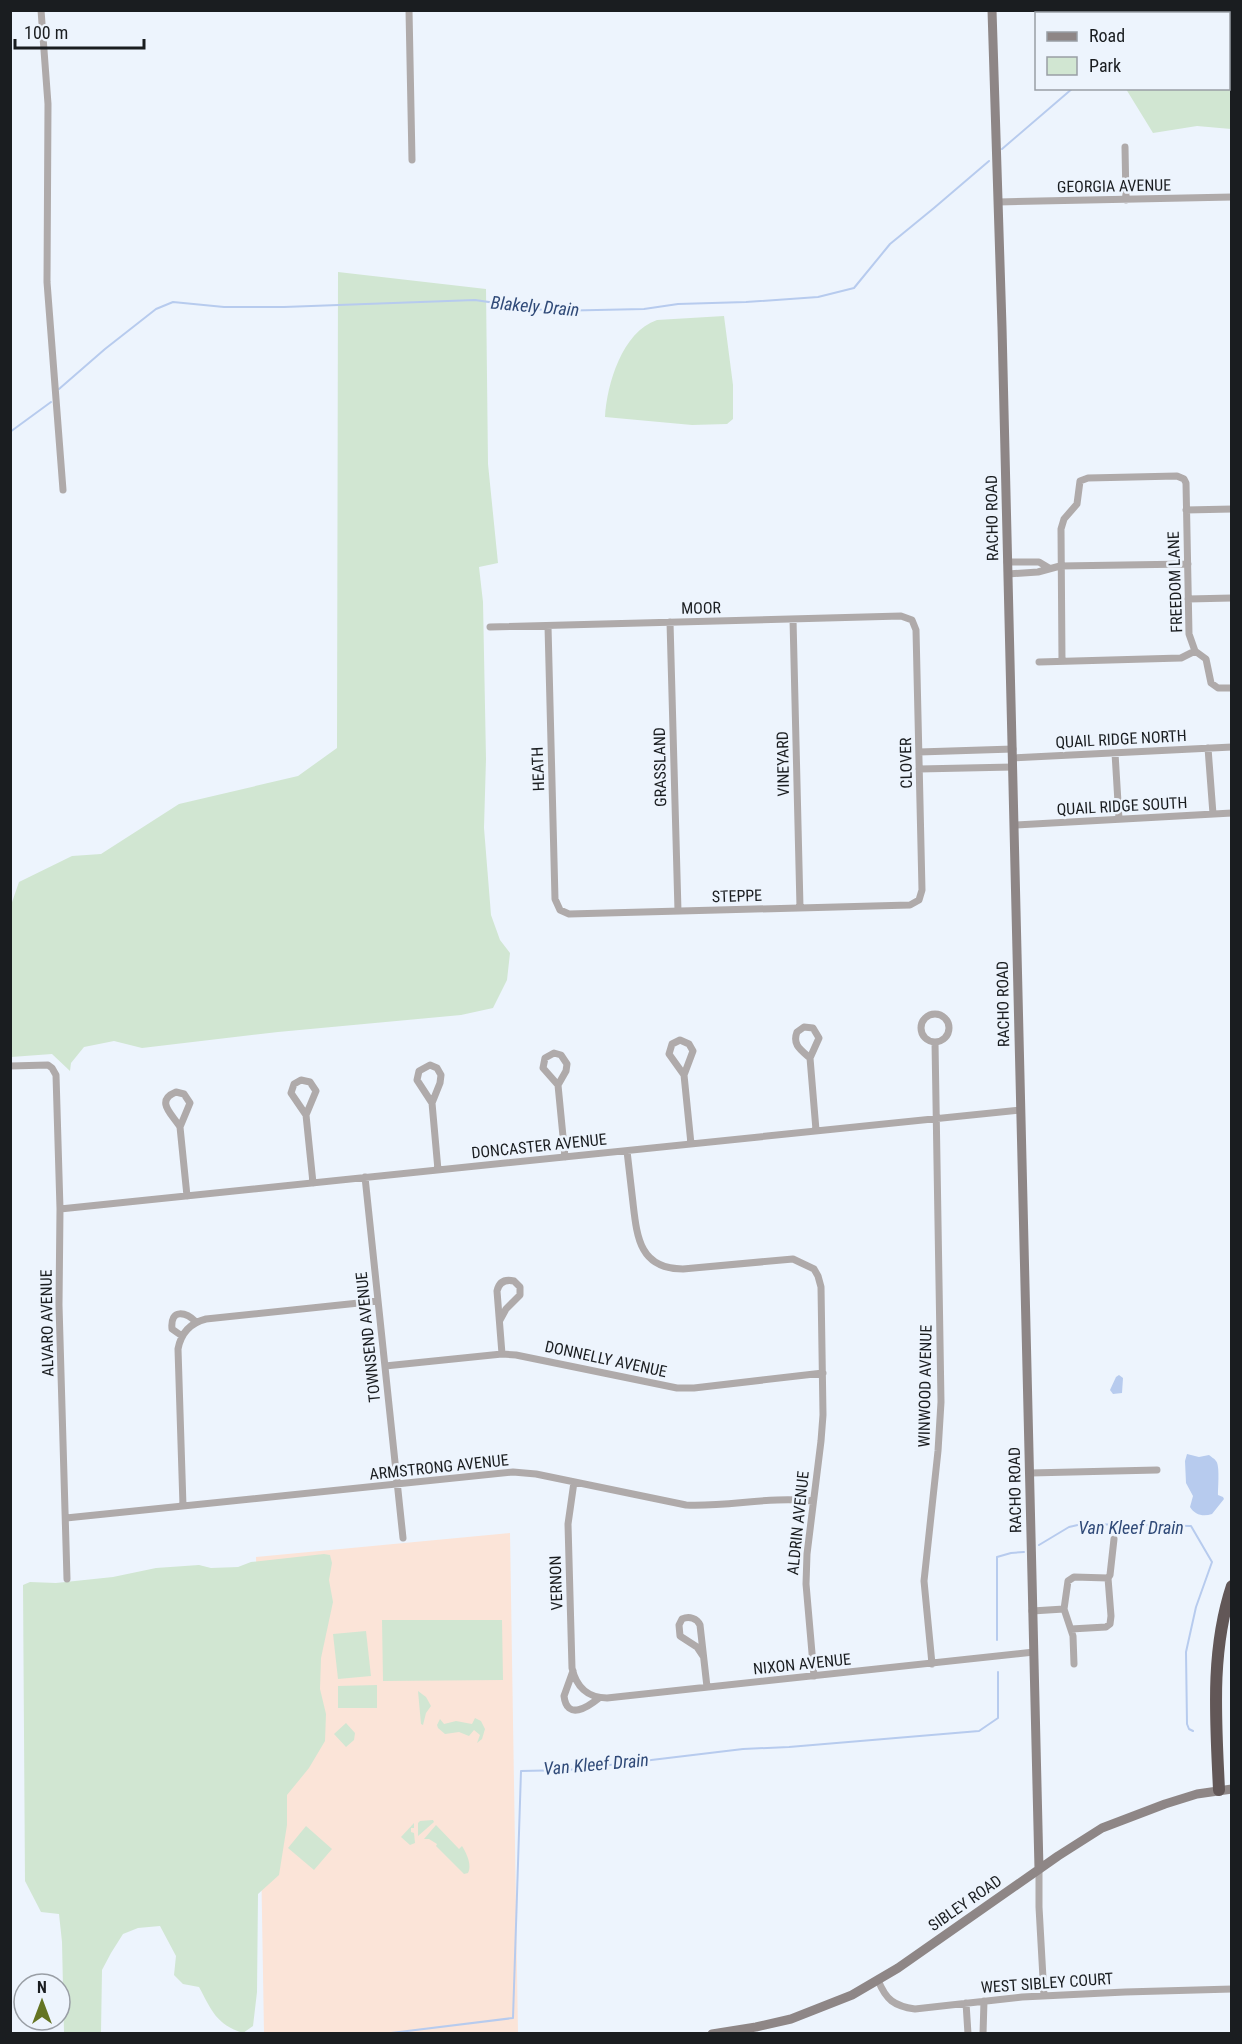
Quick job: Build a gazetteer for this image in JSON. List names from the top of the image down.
{
  "streets": {
    "street": [
      "GEORGIA AVENUE",
      "RACHO ROAD",
      "FREEDOM LANE",
      "MOOR",
      "QUAIL RIDGE NORTH",
      "CLOVER",
      "VINEYARD",
      "GRASSLAND",
      "HEATH",
      "QUAIL RIDGE SOUTH",
      "STEPPE",
      "DONCASTER AVENUE",
      "ALVARO AVENUE",
      "TOWNSEND AVENUE",
      "DONNELLY AVENUE",
      "WINWOOD AVENUE",
      "ARMSTRONG AVENUE",
      "ALDRIN AVENUE",
      "VERNON",
      "NIXON AVENUE",
      "SIBLEY ROAD",
      "WEST SIBLEY COURT"
    ]
  },
  "crossings": [
    ["GEORGIA AVENUE", "RACHO ROAD"],
    ["RACHO ROAD", "QUAIL RIDGE NORTH"],
    ["RACHO ROAD", "QUAIL RIDGE SOUTH"],
    ["RACHO ROAD", "DONCASTER AVENUE"],
    ["RACHO ROAD", "NIXON AVENUE"],
    ["RACHO ROAD", "SIBLEY ROAD"],
    ["RACHO ROAD", "WEST SIBLEY COURT"],
    ["MOOR", "CLOVER"],
    ["MOOR", "VINEYARD"],
    ["MOOR", "GRASSLAND"],
    ["MOOR", "HEATH"],
    ["CLOVER", "STEPPE"],
    ["VINEYARD", "STEPPE"],
    ["GRASSLAND", "STEPPE"],
    ["HEATH", "STEPPE"],
    ["DONCASTER AVENUE", "ALVARO AVENUE"],
    ["DONCASTER AVENUE", "TOWNSEND AVENUE"],
    ["DONCASTER AVENUE", "WINWOOD AVENUE"],
    ["DONCASTER AVENUE", "ALDRIN AVENUE"],
    ["ALVARO AVENUE", "ARMSTRONG AVENUE"],
    ["TOWNSEND AVENUE", "DONNELLY AVENUE"],
    ["TOWNSEND AVENUE", "ARMSTRONG AVENUE"],
    ["DONNELLY AVENUE", "ALDRIN AVENUE"],
    ["WINWOOD AVENUE", "NIXON AVENUE"],
    ["ARMSTRONG AVENUE", "ALDRIN AVENUE"],
    ["ARMSTRONG AVENUE", "VERNON"],
    ["ALDRIN AVENUE", "NIXON AVENUE"],
    ["VERNON", "NIXON AVENUE"],
    ["SIBLEY ROAD", "WEST SIBLEY COURT"]
  ],
  "water": ["Blakely Drain", "Van Kleef Drain"],
  "legend": ["Road", "Park"],
  "scale_bar": "100 m",
  "north": "top"
}
